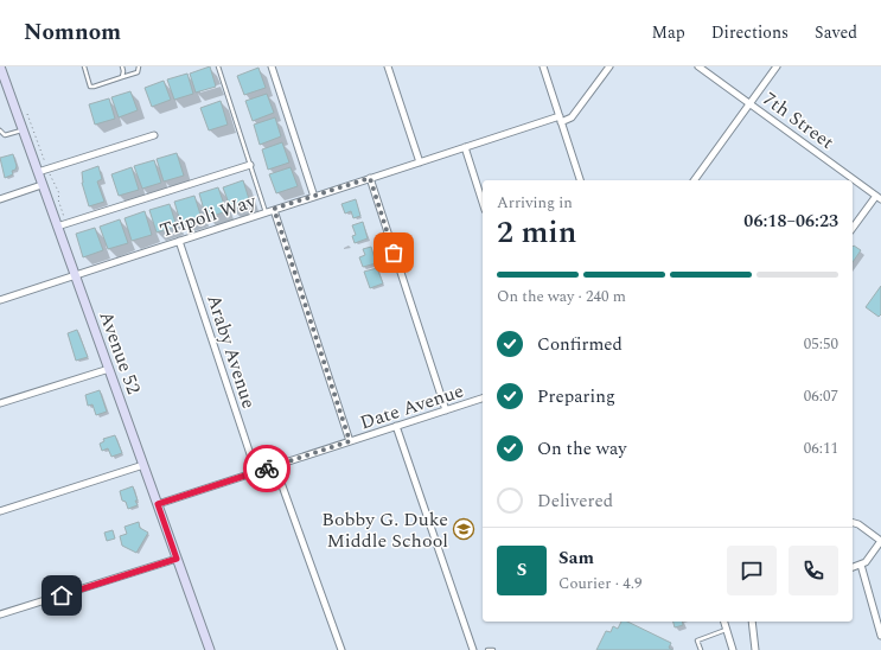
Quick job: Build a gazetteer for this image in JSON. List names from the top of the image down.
{
  "streets": {
    "main road": ["Avenue 52"],
    "street": [
      "7th Street",
      "Tripoli Way",
      "Araby Avenue",
      "Date Avenue"
    ]
  },
  "crossings": [
    ["Tripoli Way", "Araby Avenue"],
    ["Tripoli Way", "Avenue 52"],
    ["Araby Avenue", "Date Avenue"],
    ["Avenue 52", "Date Avenue"]
  ],
  "places": {
    "school or university": ["Bobby G. Duke Middle School"]
  },
  "page": {
    "header": "Nomnom",
    "nav": ["Map", "Directions", "Saved"],
    "heading": ["2 min", "Arriving in", "06:18–06:23"],
    "panel": ["Sam", "Courier · 4.9"],
    "bar": "On the way · 240 m",
    "list": [
      ["Confirmed", "05:50"],
      ["Preparing", "06:07"],
      ["On the way", "06:11"],
      "Delivered"
    ],
    "round": "S"
  }
}
